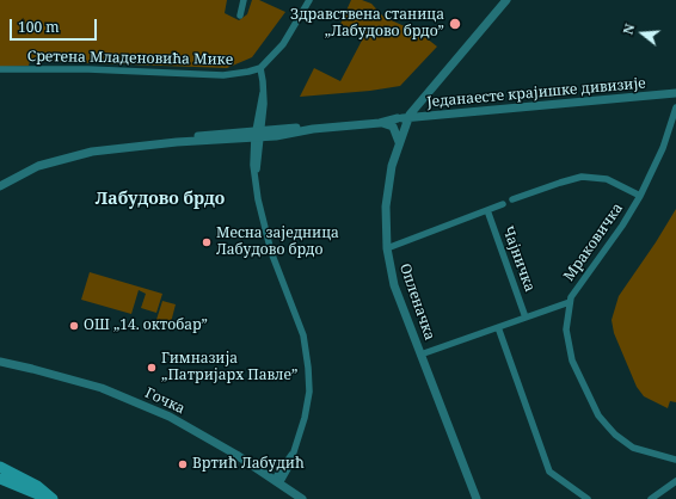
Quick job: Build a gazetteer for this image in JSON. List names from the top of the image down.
{
  "streets": {
    "street": [
      "Сретена Младеновића Мике",
      "Једанаесте крајишке дивизије",
      "Мраковичка",
      "Чајничка",
      "Опленачка",
      "Гочка"
    ]
  },
  "crossings": [
    ["Једанаесте крајишке дивизије", "Опленачка"]
  ],
  "districts": ["Лабудово брдо"],
  "places": [
    "Здравствена станица „Лабудово брдо”",
    "Месна заједница Лабудово брдо",
    "ОШ „14. октобар”",
    "Гимназија „Патријарх Павле”",
    "Вртић Лабудић"
  ],
  "scale_bar": "100 m",
  "north": "left"
}
